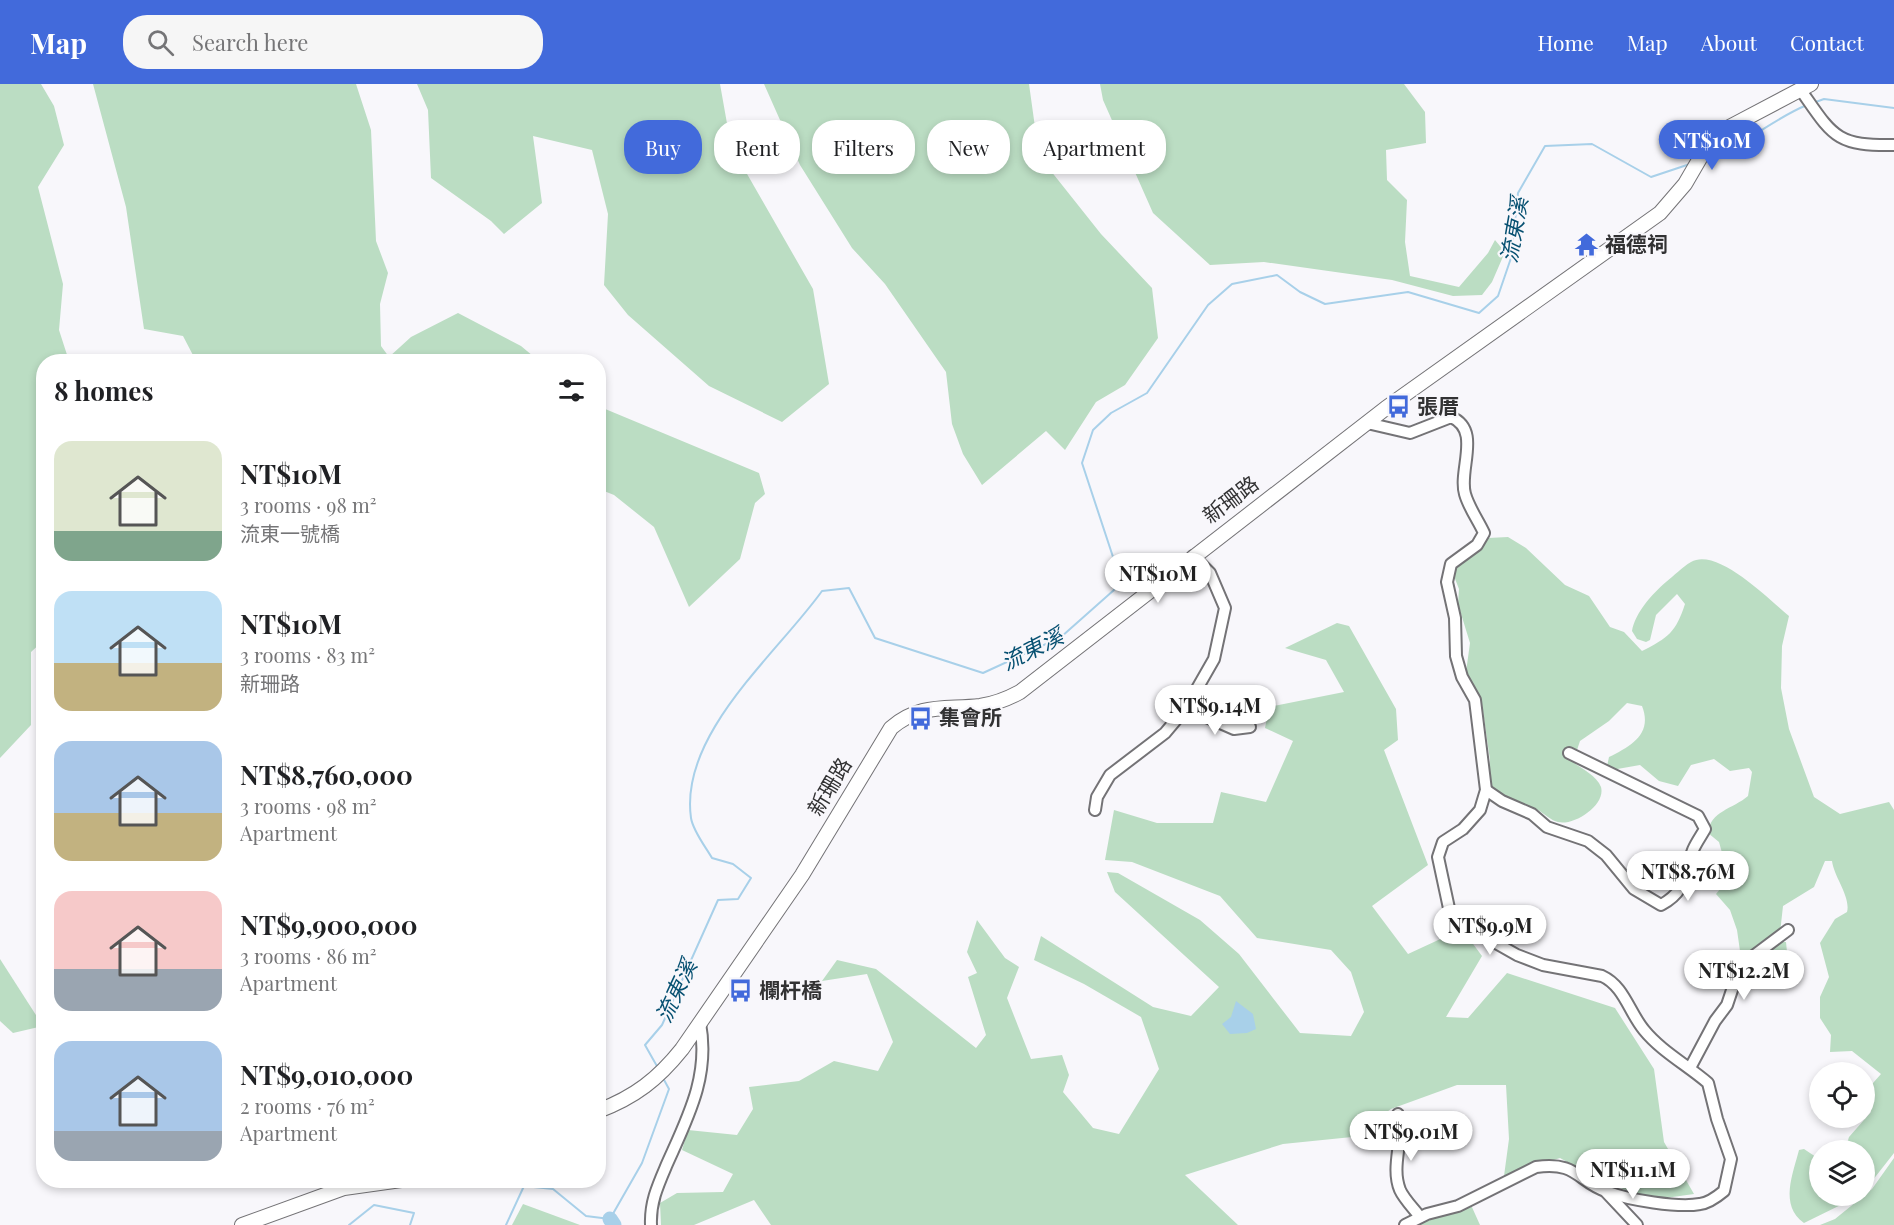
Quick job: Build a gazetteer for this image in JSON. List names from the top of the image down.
{
  "streets": {
    "street": ["新珊路"]
  },
  "water": ["流東溪"],
  "places": {
    "temple": ["福德祠"],
    "bus stop": ["張厝", "集會所", "欄杆橋"]
  },
  "page": {
    "header": "Map",
    "search": "Search here",
    "nav": [
      "Home",
      "Map",
      "About",
      "Contact"
    ],
    "price": [
      "NT$10M",
      "NT$10M",
      "NT$9.14M",
      "NT$8.76M",
      "NT$9.9M",
      "NT$12.2M",
      "NT$9.01M",
      "NT$11.1M"
    ],
    "chip": [
      "Buy",
      "Rent",
      "Filters",
      "New",
      "Apartment"
    ],
    "heading": "8 homes",
    "list": [
      {
        "name": "NT$10M",
        "note": "3 rooms · 98 m² · 流東一號橋"
      },
      {
        "name": "NT$10M",
        "note": "3 rooms · 83 m² · 新珊路"
      },
      {
        "name": "NT$8,760,000",
        "note": "3 rooms · 98 m² · Apartment"
      },
      {
        "name": "NT$9,900,000",
        "note": "3 rooms · 86 m² · Apartment"
      },
      {
        "name": "NT$9,010,000",
        "note": "2 rooms · 76 m² · Apartment"
      }
    ]
  }
}
